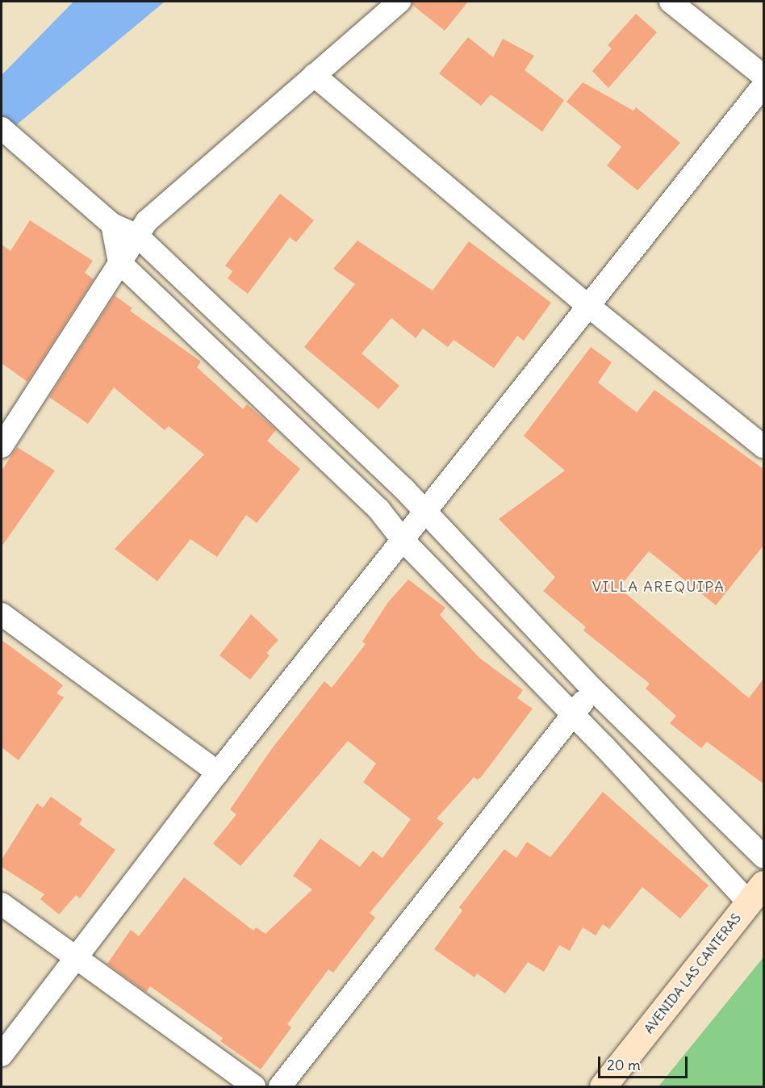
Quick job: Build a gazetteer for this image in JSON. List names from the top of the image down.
{
  "streets": {
    "street": ["AVENIDA LAS CANTERAS"]
  },
  "districts": ["VILLA AREQUIPA"],
  "scale_bar": "20 m"
}
